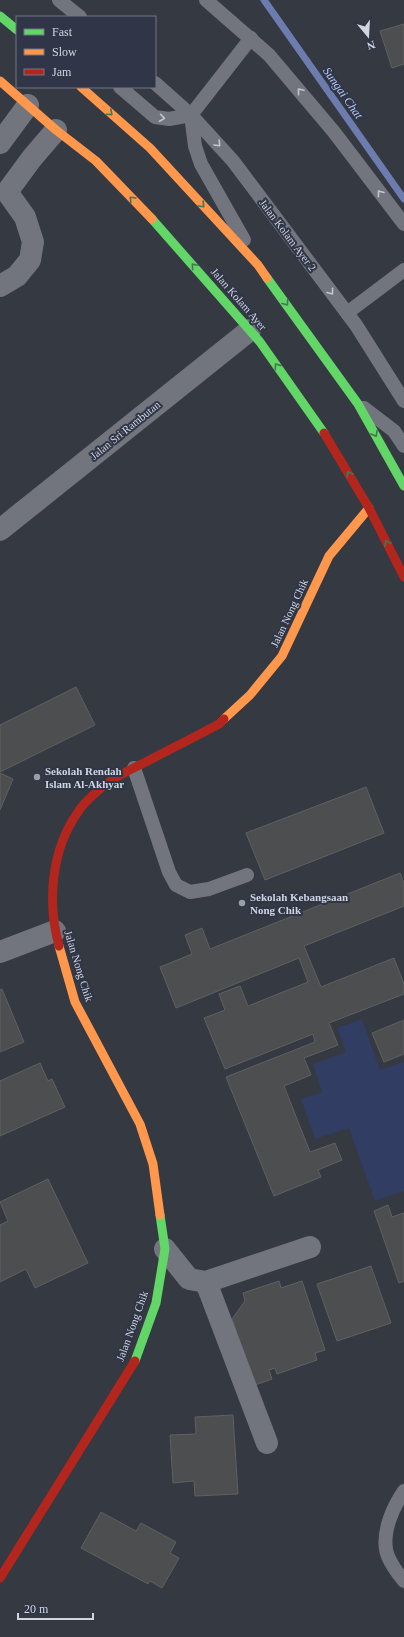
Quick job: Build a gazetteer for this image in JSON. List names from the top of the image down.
{
  "streets": {
    "street": ["Jalan Kolam Ayer", "Jalan Sri Rambutan", "Jalan Nong Chik"],
    "lane": ["Jalan Kolam Ayer 2"]
  },
  "crossings": [
    ["Jalan Kolam Ayer", "Jalan Sri Rambutan"],
    ["Jalan Kolam Ayer", "Jalan Nong Chik"]
  ],
  "water": ["Sungai Chat"],
  "places": ["Sekolah Rendah Islam Al-Akhyar", "Sekolah Kebangsaan Nong Chik"],
  "legend": ["Fast", "Slow", "Jam"],
  "scale_bar": "20 m",
  "north": "bottom"
}
